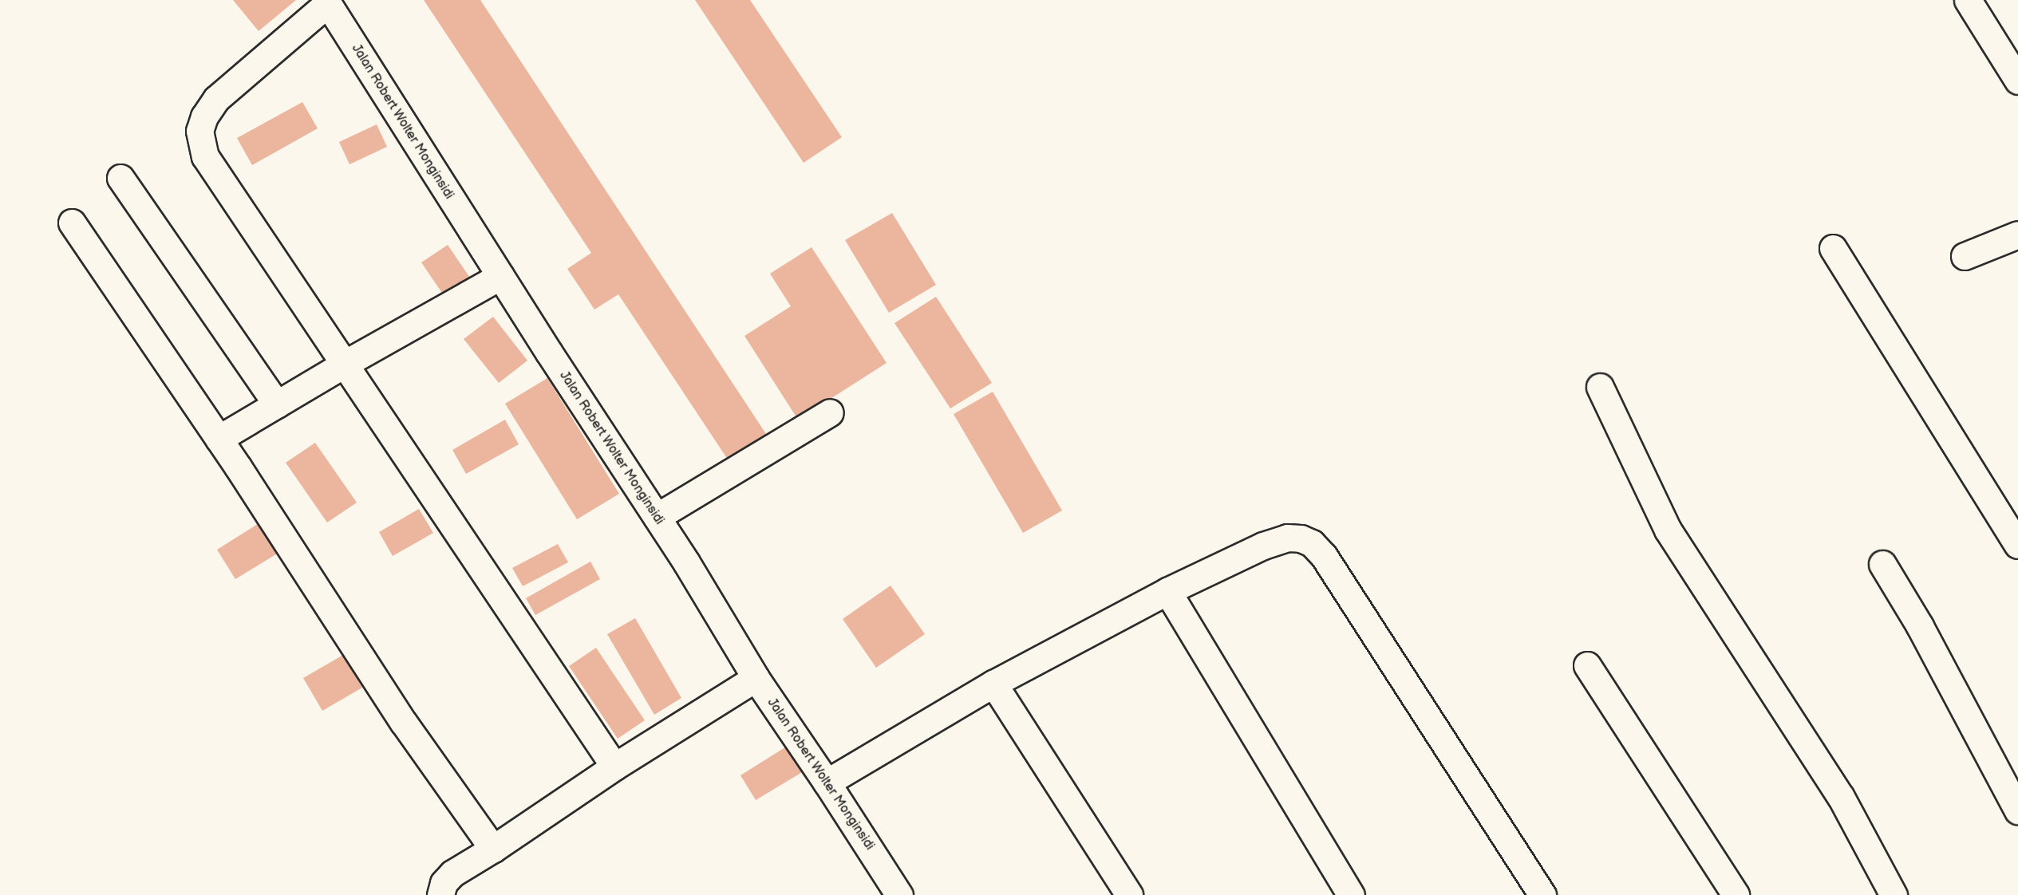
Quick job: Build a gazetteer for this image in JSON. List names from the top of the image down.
{
  "streets": {
    "street": ["Jalan Robert Wolter Monginsidi"]
  }
}
